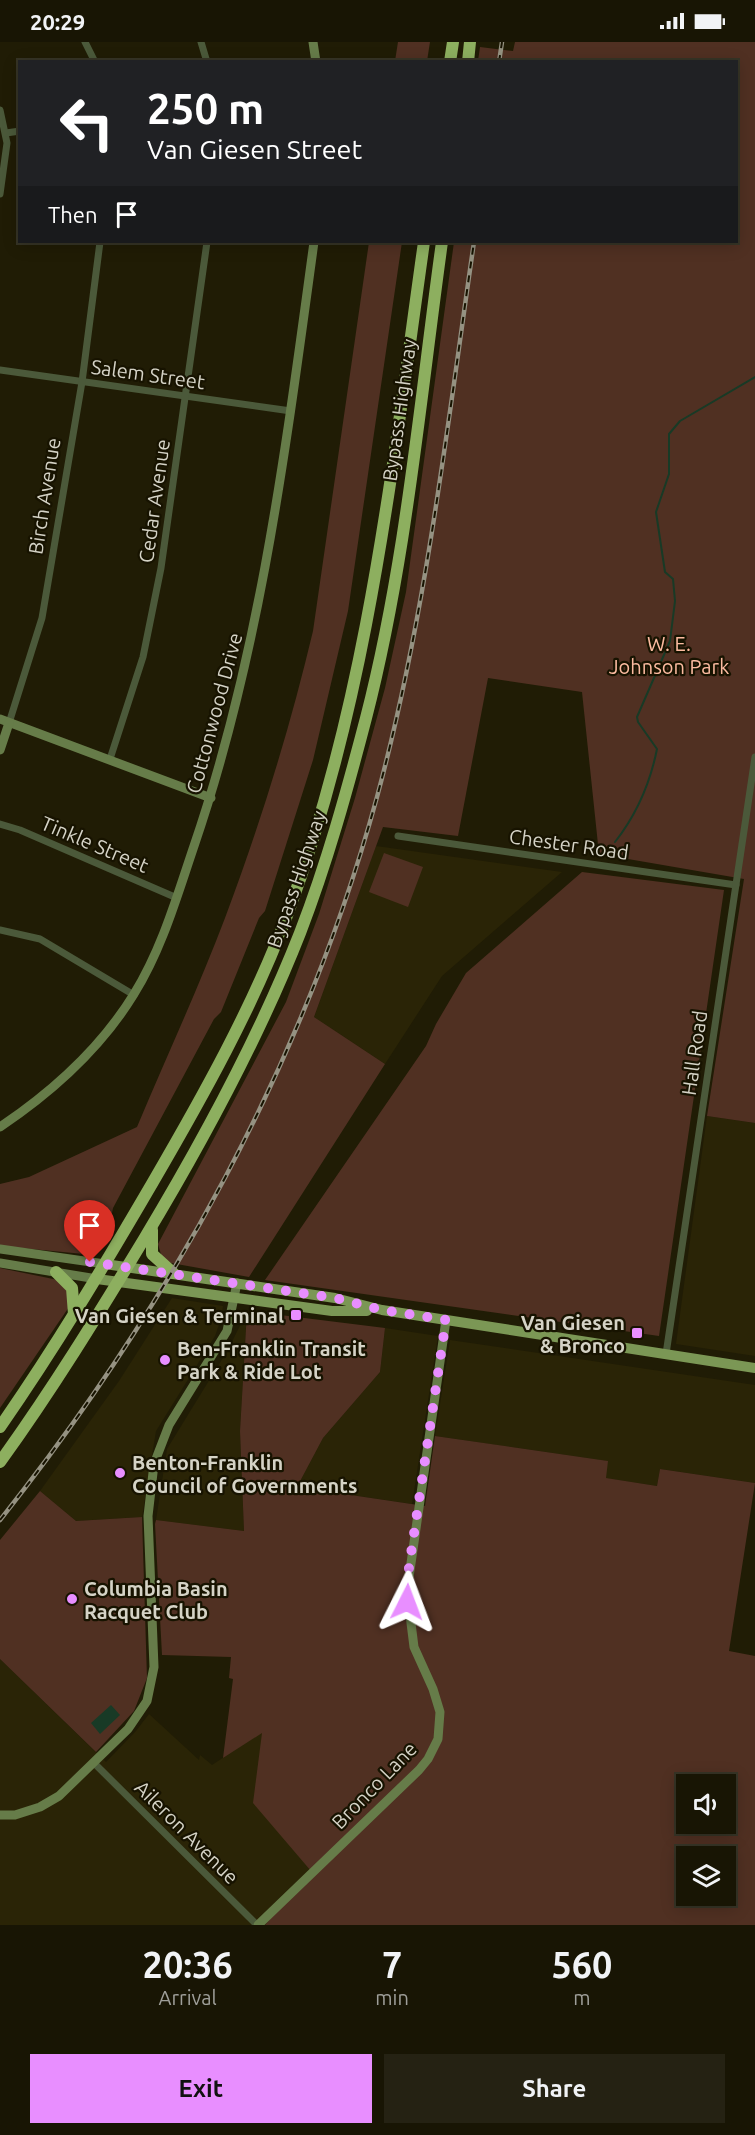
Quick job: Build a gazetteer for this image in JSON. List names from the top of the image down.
{
  "streets": {
    "highway": ["Bypass Highway"],
    "street": [
      "Salem Street",
      "Birch Avenue",
      "Cedar Avenue",
      "Cottonwood Drive",
      "Tinkle Street",
      "Chester Road",
      "Hall Road",
      "Bronco Lane",
      "Aileron Avenue"
    ]
  },
  "crossings": [
    ["Salem Street", "Birch Avenue"],
    ["Salem Street", "Cedar Avenue"],
    ["Salem Street", "Cottonwood Drive"],
    ["Cottonwood Drive", "Tinkle Street"],
    ["Chester Road", "Hall Road"],
    ["Bronco Lane", "Aileron Avenue"]
  ],
  "parks": ["W. E. Johnson Park"],
  "places": {
    "transit": ["Van Giesen & Terminal", "Van Giesen & Bronco"],
    "other": ["Ben-Franklin Transit Park & Ride Lot", "Benton-Franklin Council of Governments", "Columbia Basin Racquet Club"]
  },
  "page": {
    "status": "20:29",
    "turn": ["250 m", "Van Giesen Street"],
    "then": "Then",
    "eta": [
      "20:36",
      "Arrival",
      "7",
      "min",
      "560",
      "m"
    ],
    "buttons": ["Exit", "Share"]
  }
}
